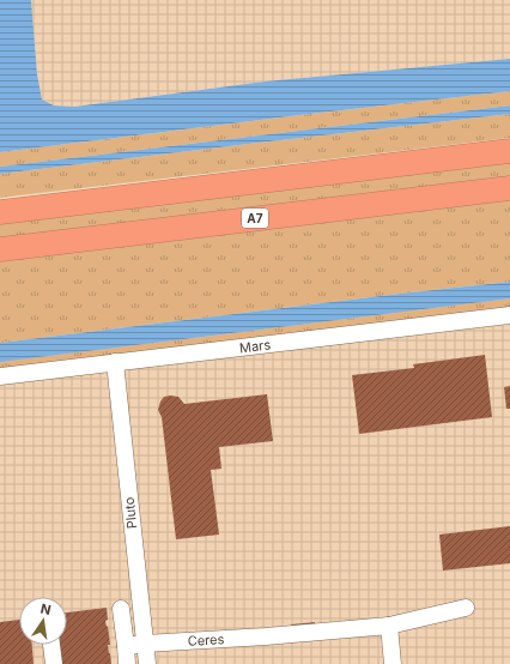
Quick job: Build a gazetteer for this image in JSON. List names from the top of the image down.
{
  "streets": {
    "highway": ["A7"],
    "street": ["Mars", "Pluto", "Ceres"]
  },
  "crossings": [
    ["Mars", "Pluto"],
    ["Pluto", "Ceres"]
  ],
  "north": "top"
}
